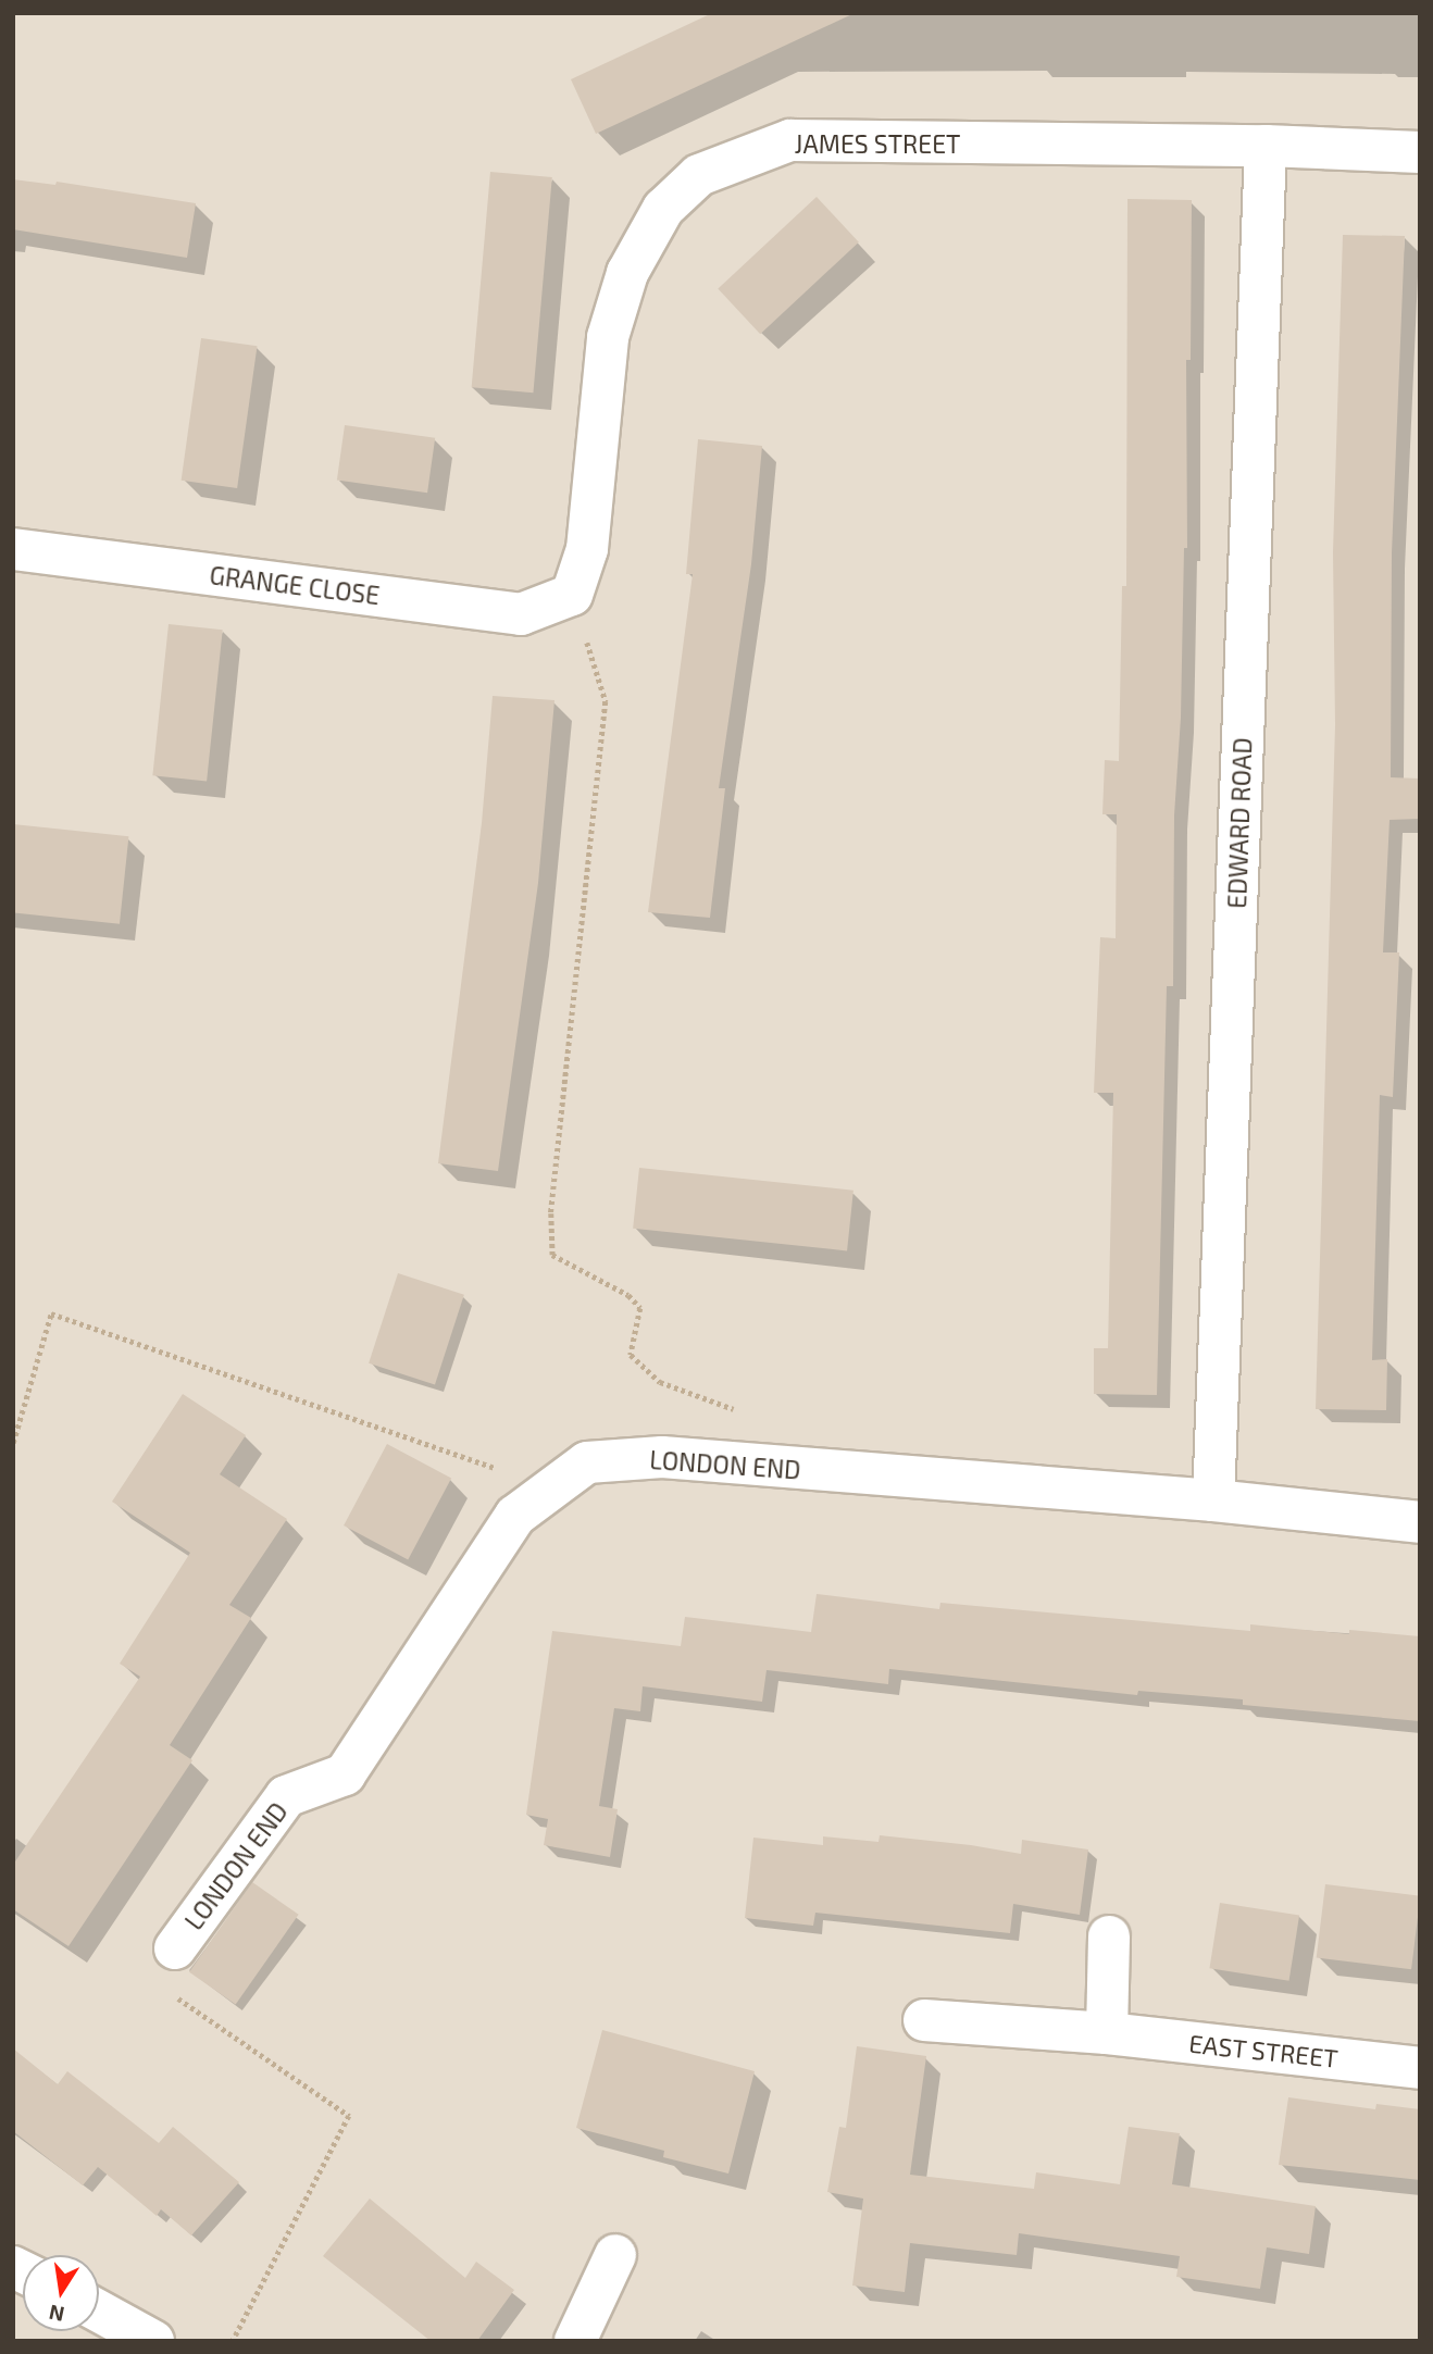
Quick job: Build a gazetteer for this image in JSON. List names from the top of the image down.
{
  "streets": {
    "street": [
      "JAMES STREET",
      "GRANGE CLOSE",
      "EDWARD ROAD",
      "LONDON END",
      "EAST STREET"
    ]
  },
  "crossings": [
    ["JAMES STREET", "GRANGE CLOSE"],
    ["JAMES STREET", "EDWARD ROAD"],
    ["EDWARD ROAD", "LONDON END"]
  ],
  "north": "bottom"
}
